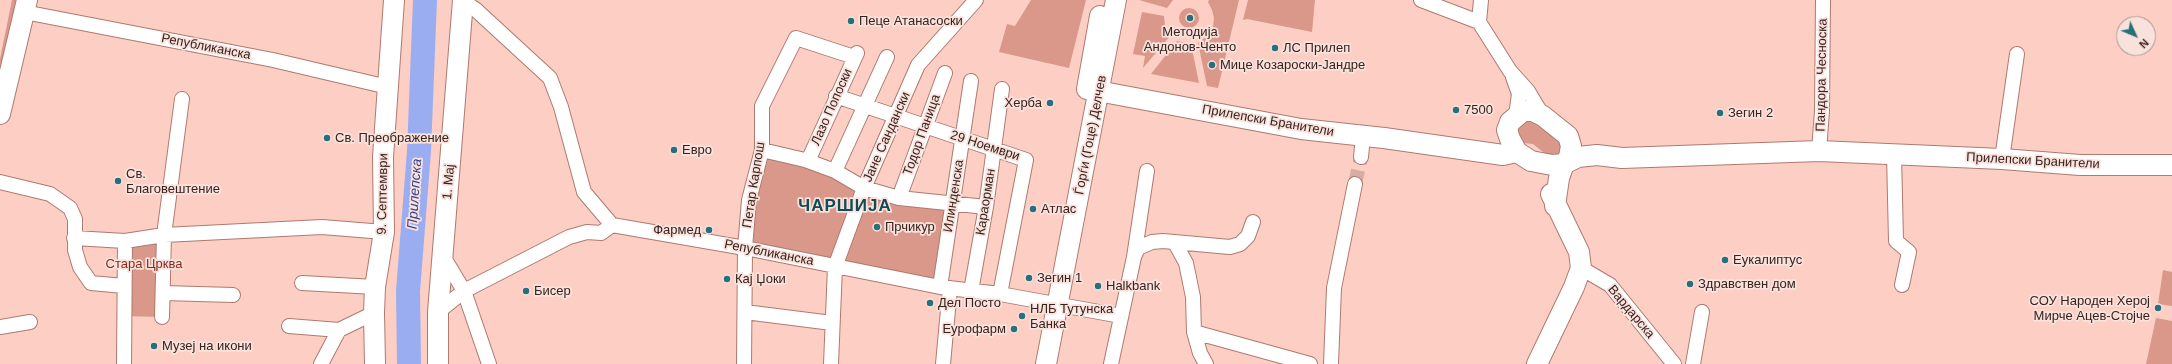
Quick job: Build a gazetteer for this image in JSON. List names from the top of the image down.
{
  "streets": {
    "street": [
      "Републиканска",
      "Пандора Чесноска",
      "Лазо Попоски",
      "Прилепски Бранители",
      "Тодор Паница",
      "Ѓорѓи (Гоце) Делчев",
      "Јане Сандански",
      "29 Ноември",
      "1. Мај",
      "Петар Карпош",
      "9. Септември",
      "Илинденска",
      "Караорман",
      "Вардарска"
    ]
  },
  "crossings": [
    ["Републиканска", "Ѓорѓи (Гоце) Делчев"],
    ["Републиканска", "Јане Сандански"],
    ["Републиканска", "29 Ноември"],
    ["Републиканска", "1. Мај"],
    ["Републиканска", "Петар Карпош"],
    ["Републиканска", "9. Септември"],
    ["Републиканска", "Илинденска"],
    ["Републиканска", "Караорман"],
    ["Пандора Чесноска", "Прилепски Бранители"],
    ["Лазо Попоски", "29 Ноември"],
    ["Лазо Попоски", "Петар Карпош"],
    ["Прилепски Бранители", "Ѓорѓи (Гоце) Делчев"],
    ["Тодор Паница", "29 Ноември"],
    ["Јане Сандански", "29 Ноември"],
    ["29 Ноември", "Илинденска"],
    ["29 Ноември", "Караорман"]
  ],
  "districts": ["ЧАРШИЈА"],
  "water": ["Прилепска"],
  "parks": ["Стара Црква"],
  "places": [
    "Методија Андонов-Ченто",
    "Пеце Атанасоски",
    "ЛС Прилеп",
    "Мице Козароски-Јандре",
    "Херба",
    "7500",
    "Зегин 2",
    "Св. Преображение",
    "Евро",
    "Св. Благовештение",
    "Атлас",
    "Прчикур",
    "Фармед",
    "Еукалиптус",
    "Зегин 1",
    "Кај Џоки",
    "Здравствен дом",
    "Halkbank",
    "Бисер",
    "Дел Посто",
    "СОУ Народен Херој Мирче Ацев-Стојче",
    "НЛБ Тутунска Банка",
    "Еурофарм",
    "Музеј на икони"
  ],
  "north": "bottom right"
}
